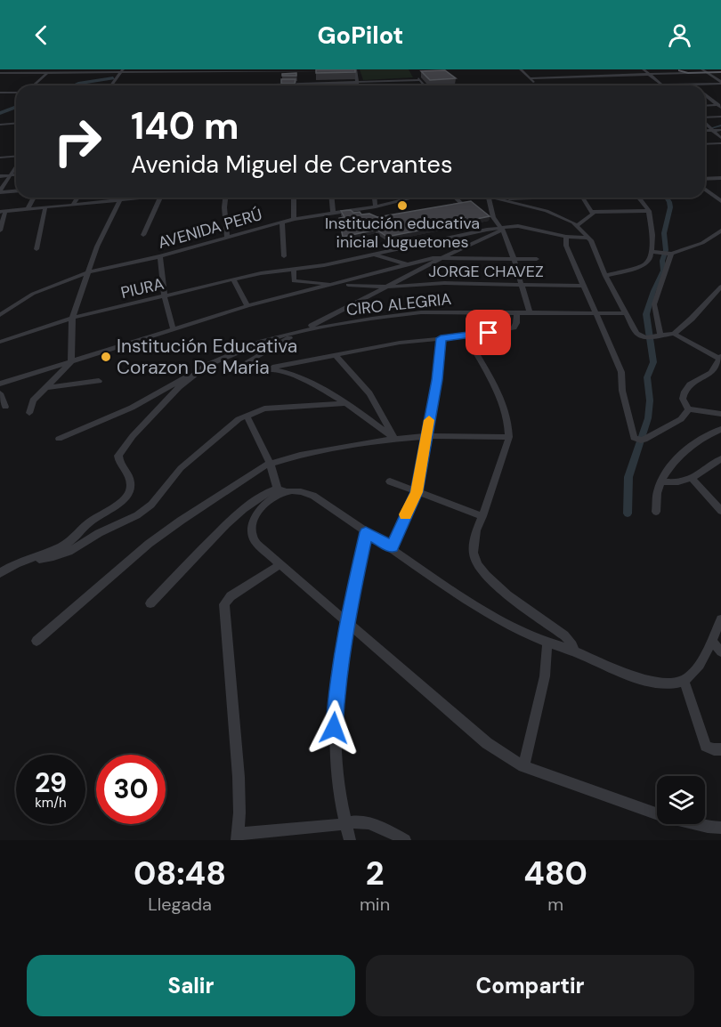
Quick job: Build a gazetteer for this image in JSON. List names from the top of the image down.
{
  "streets": {
    "street": [
      "AVENIDA PERÚ",
      "JORGE CHAVEZ",
      "PIURA",
      "CIRO ALEGRIA"
    ]
  },
  "crossings": [
    ["JORGE CHAVEZ", "PIURA"]
  ],
  "places": ["Institución educativa inicial Juguetones", "Institución Educativa Corazon De Maria"],
  "page": {
    "header": "GoPilot",
    "turn": ["140 m", "Avenida Miguel de Cervantes"],
    "speed": "29 km/h",
    "limit": "30",
    "eta": [
      "08:48",
      "Llegada",
      "2",
      "min",
      "480",
      "m"
    ],
    "buttons": ["Salir", "Compartir"]
  }
}
